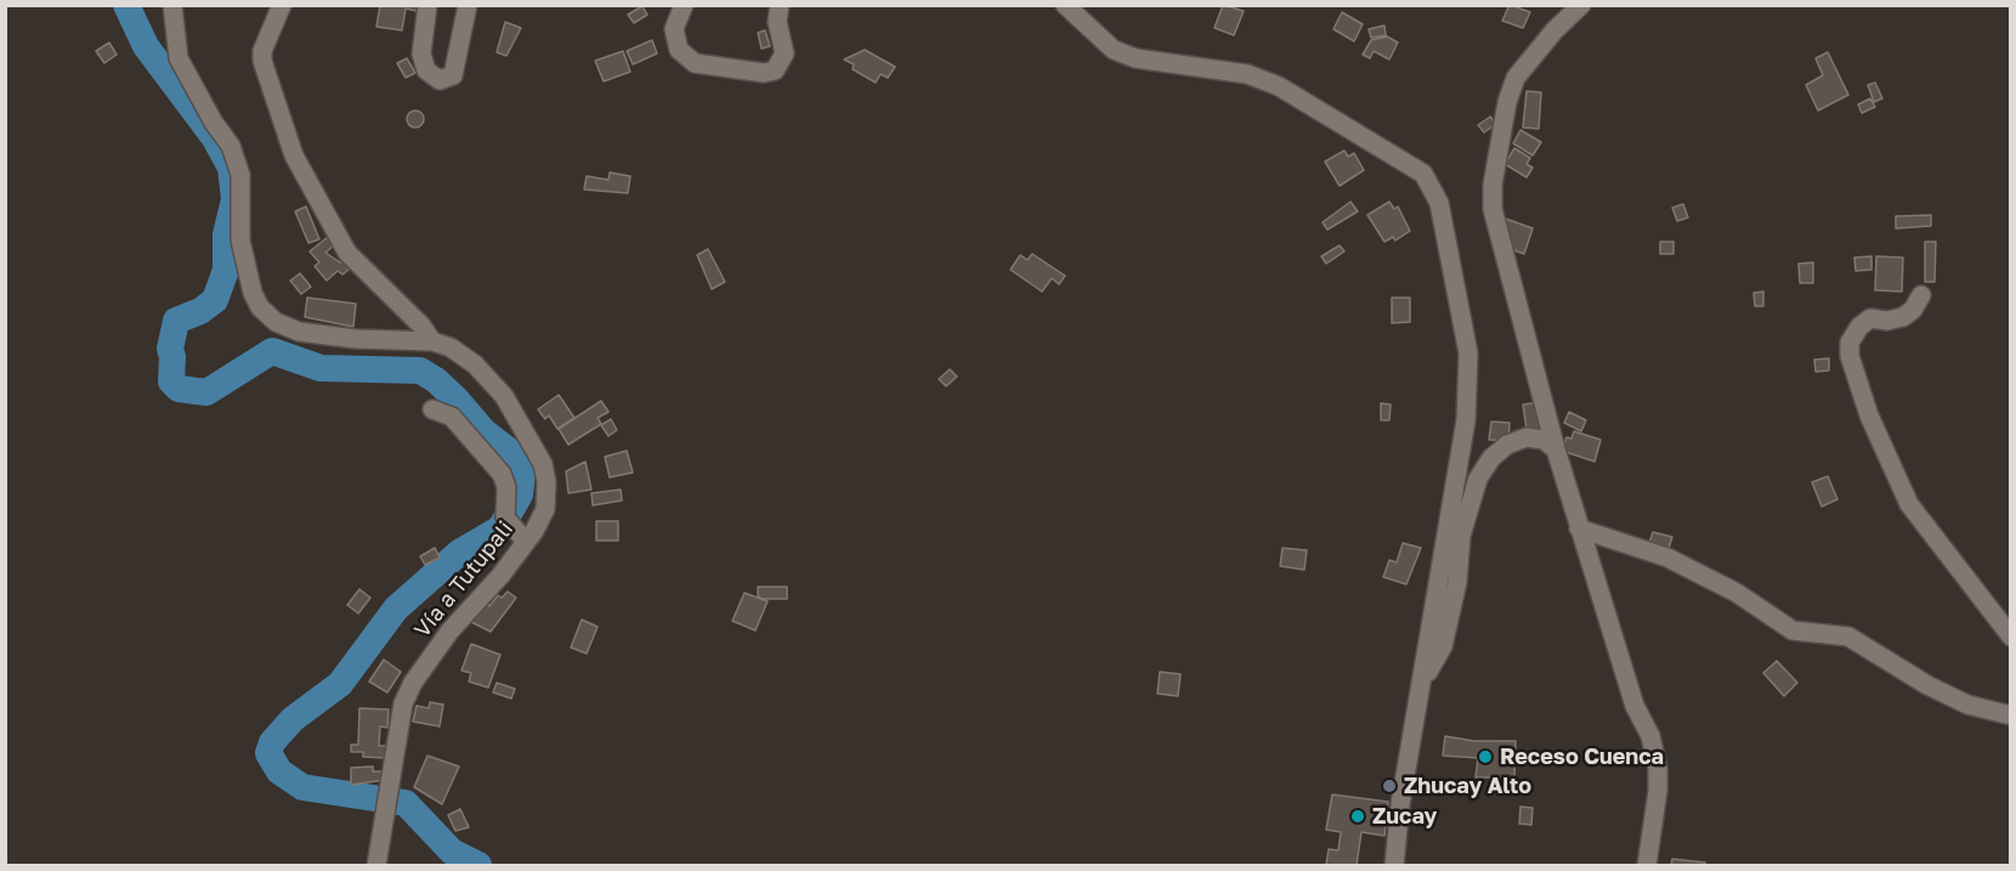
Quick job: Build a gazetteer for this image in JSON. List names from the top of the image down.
{
  "streets": {
    "street": ["Vía a Tutupali"]
  },
  "places": ["Receso Cuenca", "Zhucay Alto", "Zucay"]
}
